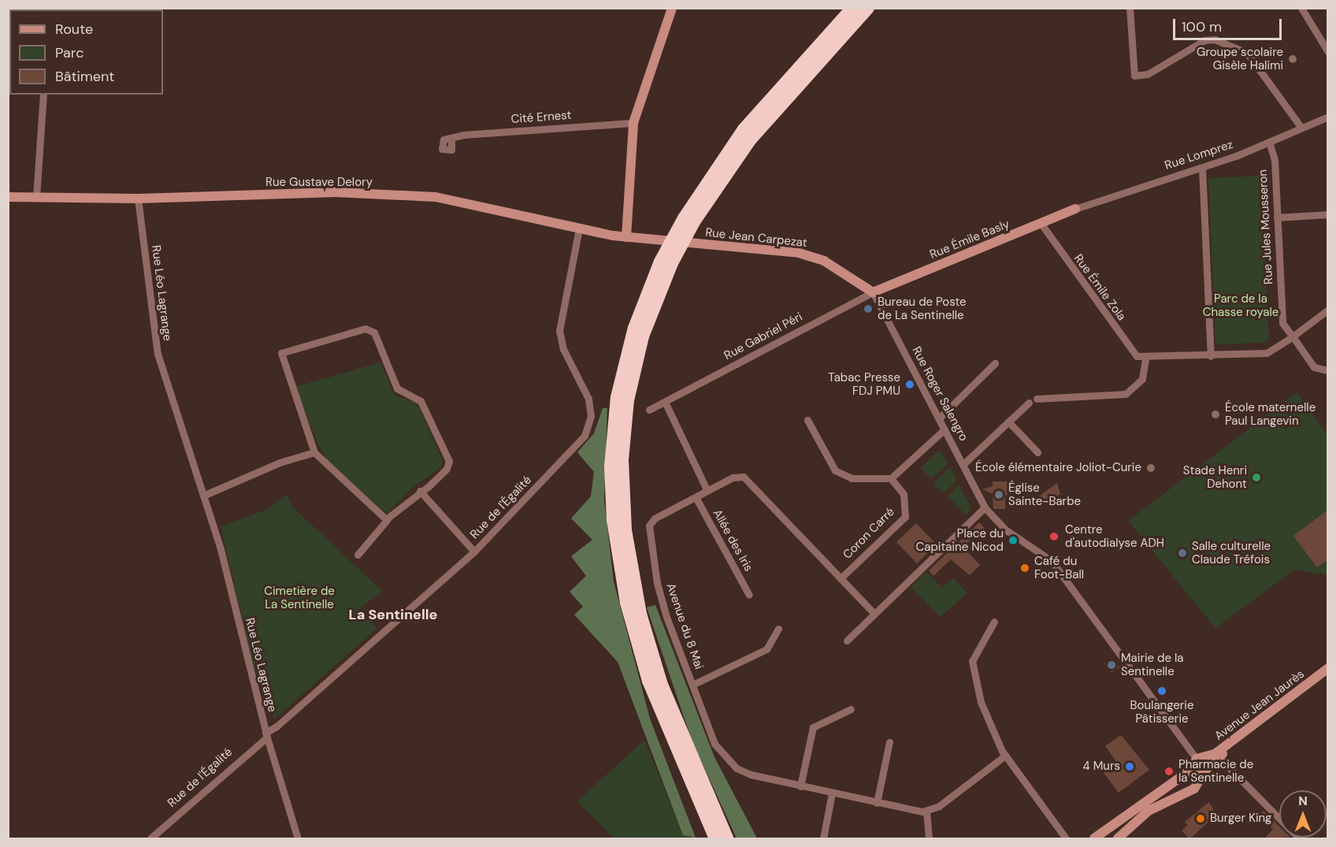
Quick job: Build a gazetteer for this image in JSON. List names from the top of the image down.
{
  "streets": {
    "street": [
      "Cité Ernest",
      "Rue Lomprez",
      "Rue Gustave Delory",
      "Rue Jules Mousseron",
      "Rue Jean Carpezat",
      "Rue Émile Basly",
      "Rue Émile Zola",
      "Rue Léo Lagrange",
      "Rue Gabriel Péri",
      "Rue Roger Salengro",
      "Rue de l'Égalité",
      "Coron Carré",
      "Allée des Iris",
      "Avenue du 8 Mai",
      "Avenue Jean Jaurès"
    ]
  },
  "crossings": [
    ["Rue Lomprez", "Rue Jules Mousseron"],
    ["Rue Lomprez", "Rue Émile Basly"],
    ["Rue Gustave Delory", "Rue Jean Carpezat"],
    ["Rue Gustave Delory", "Rue Léo Lagrange"],
    ["Rue Gustave Delory", "Rue de l'Égalité"],
    ["Rue Jean Carpezat", "Rue Émile Basly"],
    ["Rue Jean Carpezat", "Rue Gabriel Péri"],
    ["Rue Jean Carpezat", "Rue Roger Salengro"],
    ["Rue Émile Basly", "Rue Émile Zola"],
    ["Rue Émile Basly", "Rue Gabriel Péri"],
    ["Rue Émile Basly", "Rue Roger Salengro"],
    ["Rue Léo Lagrange", "Rue de l'Égalité"],
    ["Rue Gabriel Péri", "Rue Roger Salengro"],
    ["Rue Roger Salengro", "Avenue Jean Jaurès"],
    ["Coron Carré", "Avenue du 8 Mai"],
    ["Allée des Iris", "Avenue du 8 Mai"]
  ],
  "districts": ["La Sentinelle"],
  "parks": ["Parc de la Chasse royale", "Cimetière de La Sentinelle"],
  "places": [
    "Groupe scolaire Gisèle Halimi",
    "Bureau de Poste de La Sentinelle",
    "Tabac Presse FDJ PMU",
    "École maternelle Paul Langevin",
    "École élémentaire Joliot-Curie",
    "Stade Henri Dehont",
    "Église Sainte-Barbe",
    "Centre d'autodialyse ADH",
    "Place du Capitaine Nicod",
    "Salle culturelle Claude Tréfois",
    "Café du Foot-Ball",
    "Mairie de la Sentinelle",
    "Boulangerie Pâtisserie",
    "4 Murs",
    "Pharmacie de la Sentinelle",
    "Burger King"
  ],
  "legend": ["Route", "Parc", "Bâtiment"],
  "scale_bar": "100 m",
  "north": "top"
}
